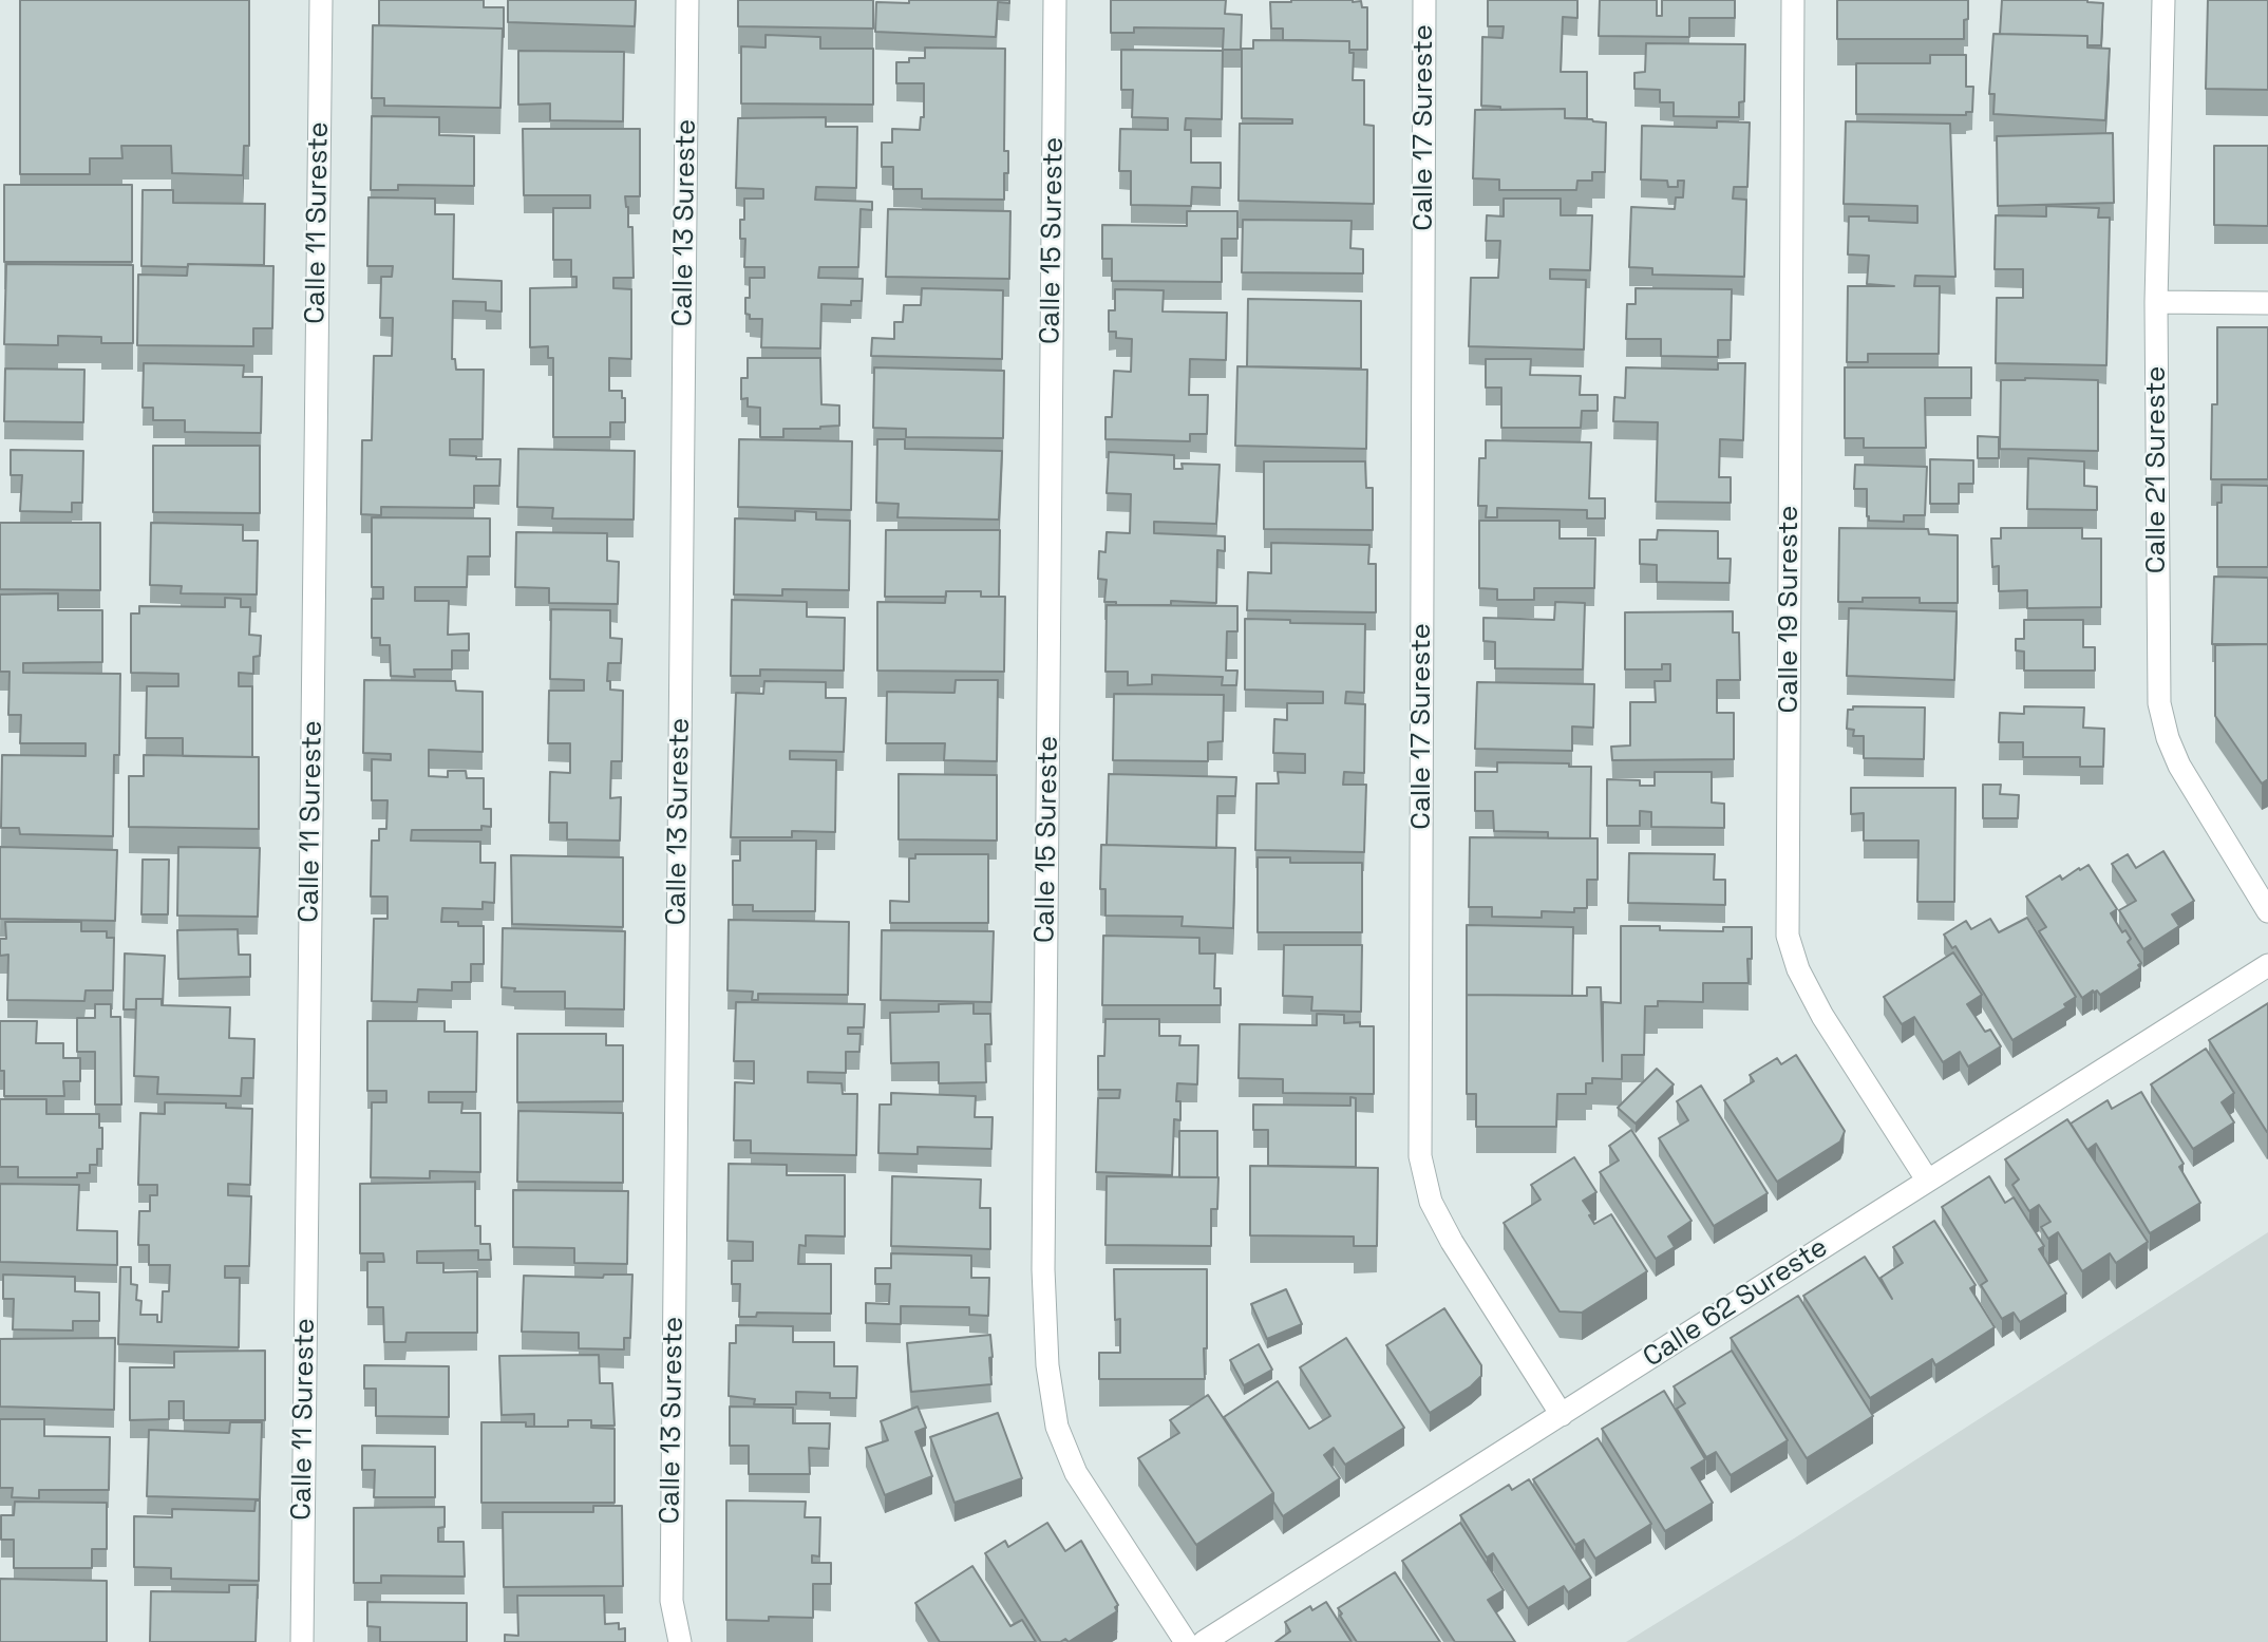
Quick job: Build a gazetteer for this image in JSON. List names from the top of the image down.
{
  "streets": {
    "street": [
      "Calle 17 Sureste",
      "Calle 11 Sureste",
      "Calle 13 Sureste",
      "Calle 15 Sureste",
      "Calle 21 Sureste",
      "Calle 19 Sureste",
      "Calle 62 Sureste"
    ]
  },
  "crossings": [
    ["Calle 17 Sureste", "Calle 62 Sureste"],
    ["Calle 19 Sureste", "Calle 62 Sureste"]
  ]
}
